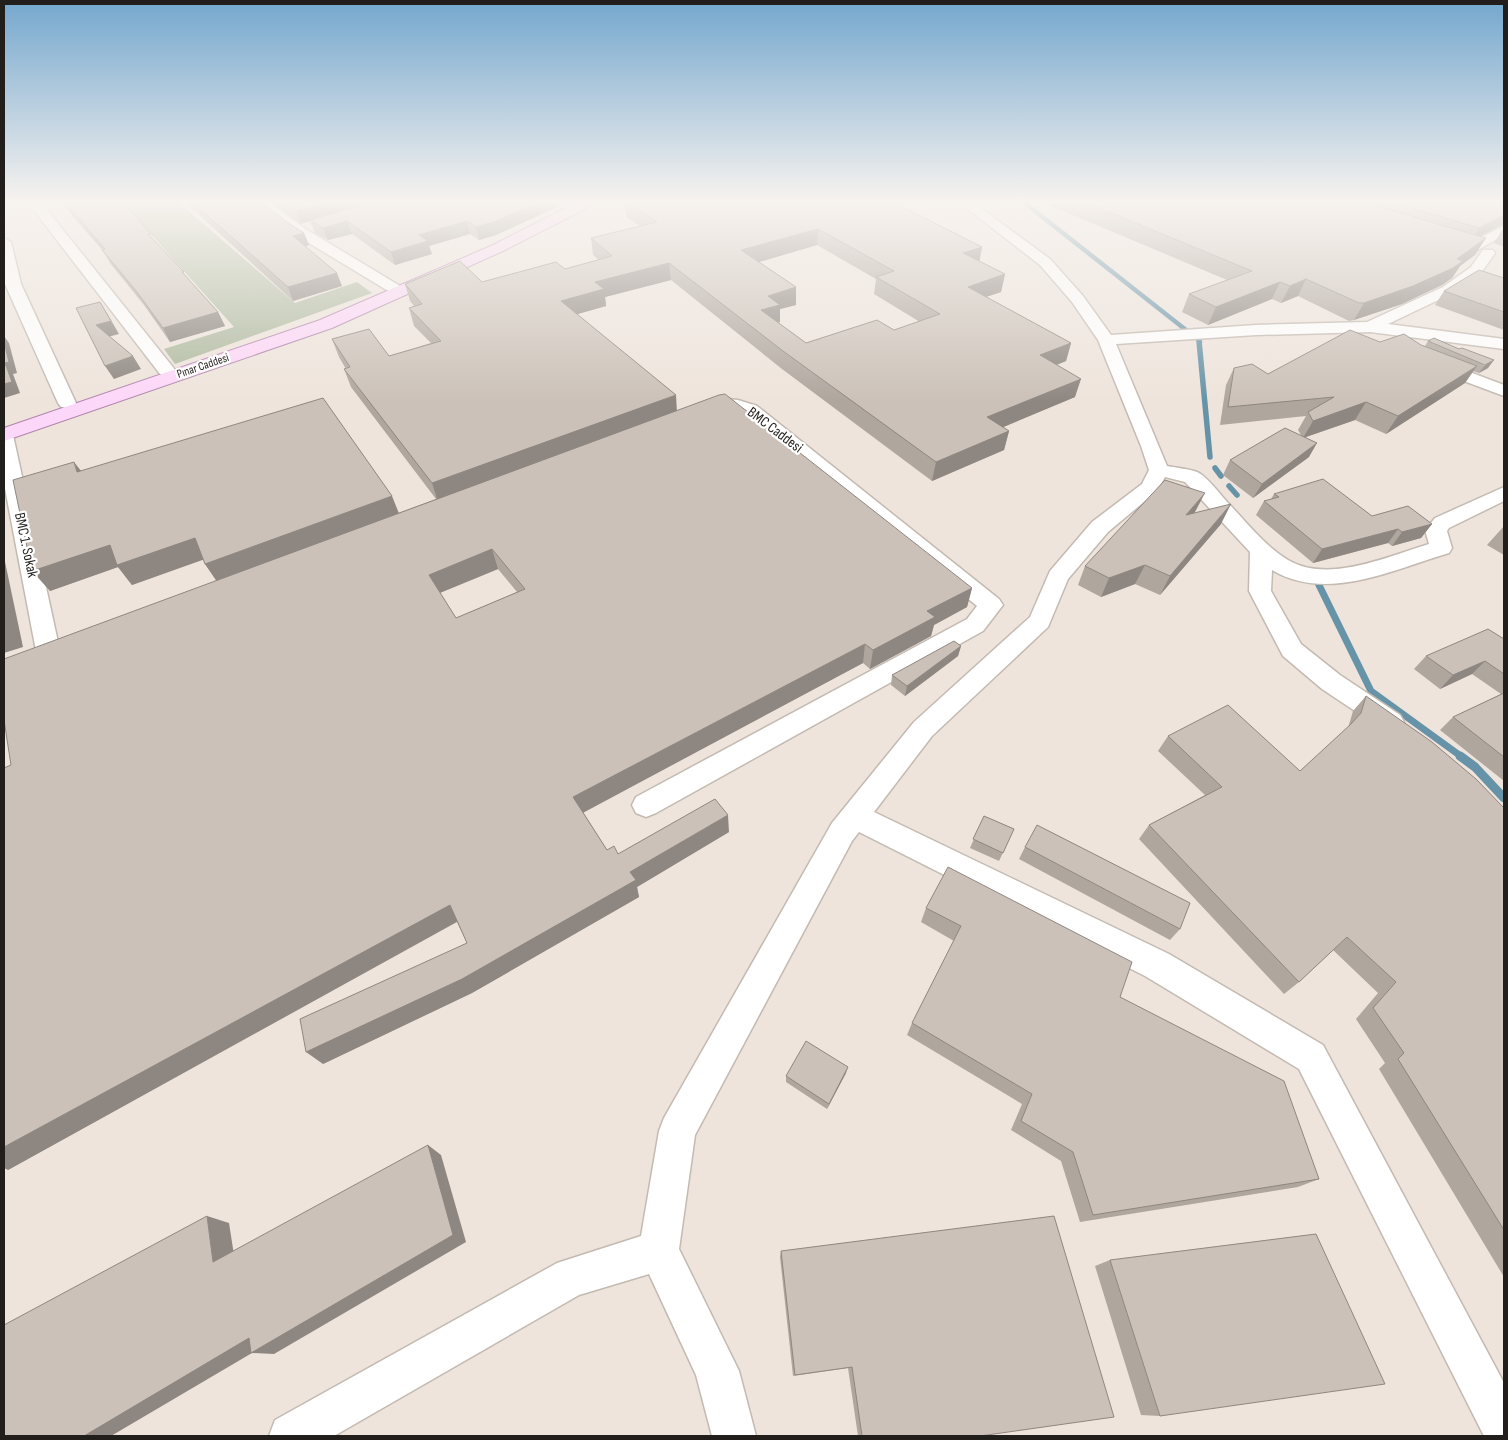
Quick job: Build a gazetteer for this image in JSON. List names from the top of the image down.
{
  "streets": {
    "main road": ["Pınar Caddesi"],
    "street": ["BMC Caddesi", "BMC 1. Sokak"]
  },
  "crossings": [
    ["Pınar Caddesi", "BMC 1. Sokak"]
  ]
}
